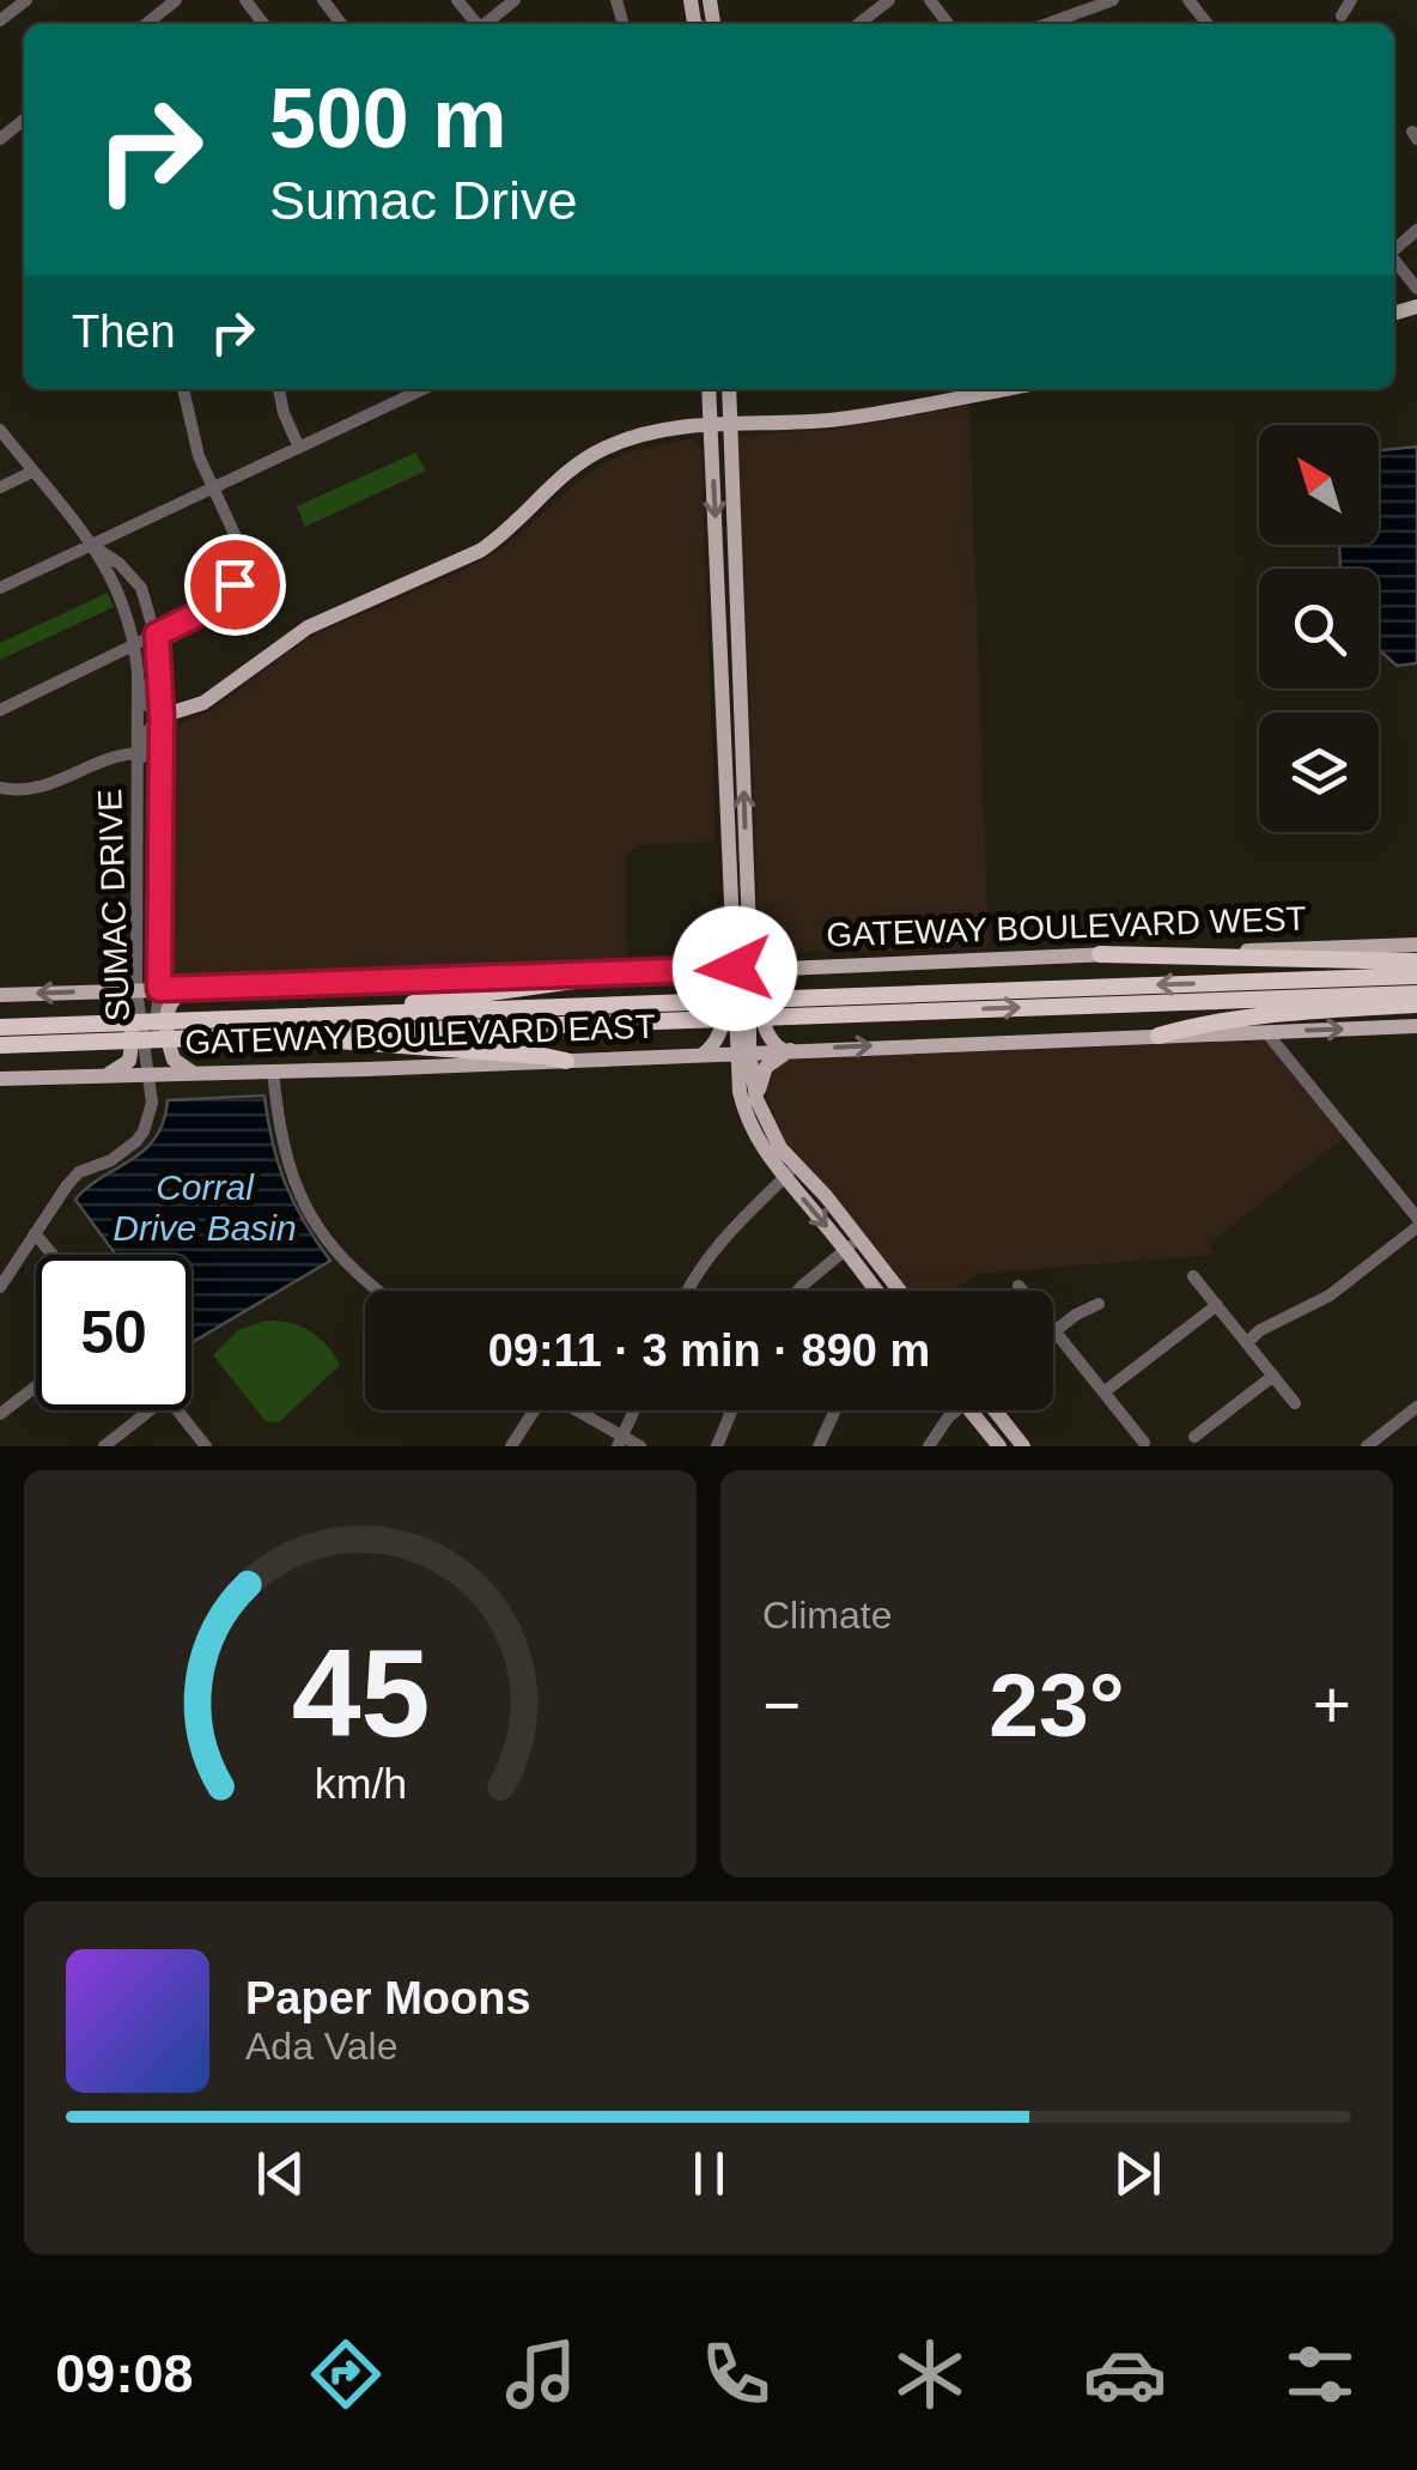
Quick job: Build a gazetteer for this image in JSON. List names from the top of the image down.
{
  "streets": {
    "main road": ["GATEWAY BOULEVARD WEST", "GATEWAY BOULEVARD EAST"],
    "street": ["SUMAC DRIVE"]
  },
  "crossings": [
    ["SUMAC DRIVE", "GATEWAY BOULEVARD WEST"],
    ["SUMAC DRIVE", "GATEWAY BOULEVARD EAST"]
  ],
  "one_way": ["GATEWAY BOULEVARD EAST"],
  "water": ["Corral Drive Basin"],
  "north": "top left",
  "page": {
    "turn": ["500 m", "Sumac Drive"],
    "then": "Then",
    "limit": "50",
    "trip": "09:11 · 3 min · 890 m",
    "tile": "Climate",
    "heat": ["−", "23°", "+"],
    "song": ["Paper Moons", "Ada Vale"],
    "tabs": "09:08",
    "gauge": ["45", "km/h"]
  }
}
